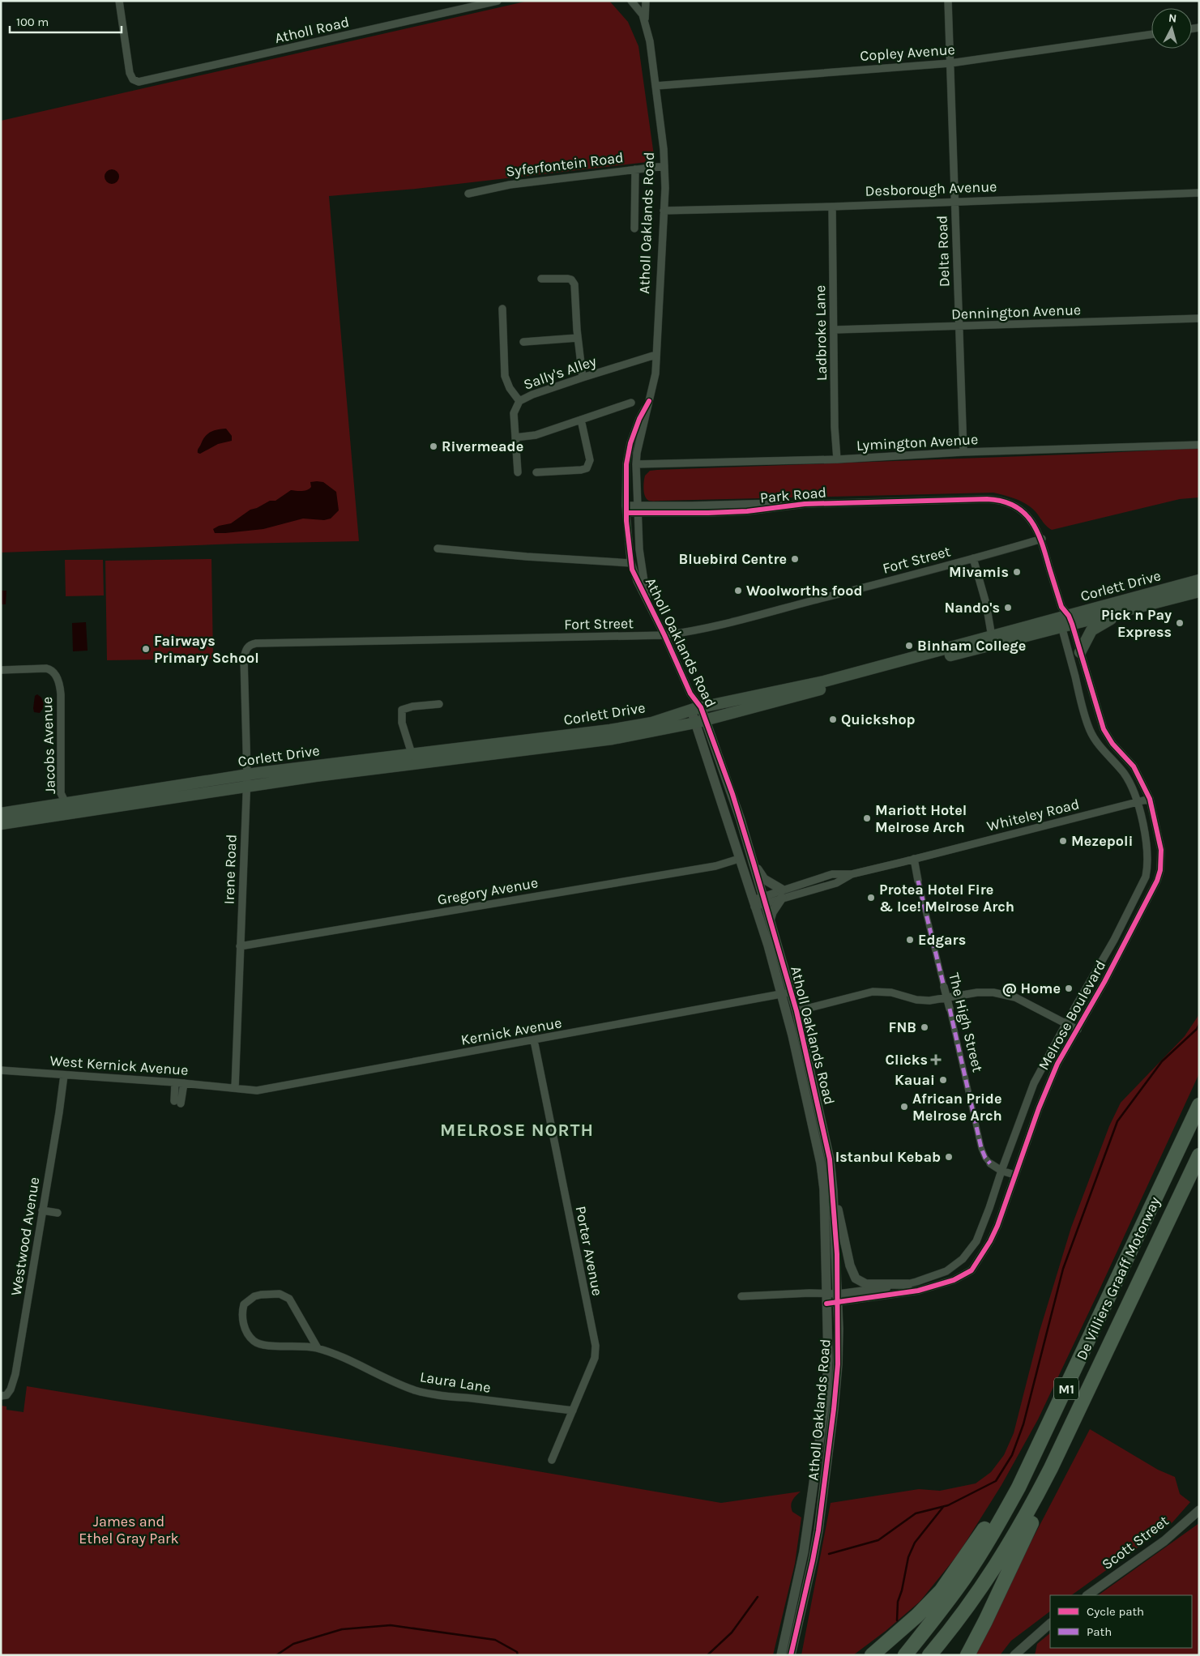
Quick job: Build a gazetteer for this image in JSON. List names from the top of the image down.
{
  "streets": {
    "highway": ["De Villiers Graaff Motorway", "M1"],
    "main road": ["Corlett Drive"],
    "street": [
      "Atholl Road",
      "Copley Avenue",
      "Syferfontein Road",
      "Desborough Avenue",
      "Atholl Oaklands Road",
      "Delta Road",
      "Dennington Avenue",
      "Ladbroke Lane",
      "Sally's Alley",
      "Lymington Avenue",
      "Park Road",
      "Fort Street",
      "Jacobs Avenue",
      "Whiteley Road",
      "Irene Road",
      "Gregory Avenue",
      "Melrose Boulevard",
      "The High Street",
      "Kernick Avenue",
      "West Kernick Avenue",
      "Westwood Avenue",
      "Porter Avenue",
      "Laura Lane",
      "Scott Street"
    ]
  },
  "crossings": [
    ["Copley Avenue", "Atholl Oaklands Road"],
    ["Copley Avenue", "Delta Road"],
    ["Syferfontein Road", "Atholl Oaklands Road"],
    ["Desborough Avenue", "Atholl Oaklands Road"],
    ["Desborough Avenue", "Delta Road"],
    ["Desborough Avenue", "Ladbroke Lane"],
    ["Atholl Oaklands Road", "Sally's Alley"],
    ["Atholl Oaklands Road", "Lymington Avenue"],
    ["Atholl Oaklands Road", "Park Road"],
    ["Atholl Oaklands Road", "Fort Street"],
    ["Atholl Oaklands Road", "Corlett Drive"],
    ["Atholl Oaklands Road", "Whiteley Road"],
    ["Atholl Oaklands Road", "Gregory Avenue"],
    ["Atholl Oaklands Road", "Melrose Boulevard"],
    ["Atholl Oaklands Road", "Kernick Avenue"],
    ["Delta Road", "Dennington Avenue"],
    ["Delta Road", "Lymington Avenue"],
    ["Dennington Avenue", "Ladbroke Lane"],
    ["Ladbroke Lane", "Lymington Avenue"],
    ["Park Road", "Fort Street"],
    ["Park Road", "Corlett Drive"],
    ["Park Road", "Melrose Boulevard"],
    ["Fort Street", "Irene Road"],
    ["Corlett Drive", "Jacobs Avenue"],
    ["Corlett Drive", "Irene Road"],
    ["Corlett Drive", "Melrose Boulevard"],
    ["Whiteley Road", "Melrose Boulevard"],
    ["Whiteley Road", "The High Street"],
    ["Irene Road", "Gregory Avenue"],
    ["Irene Road", "Kernick Avenue"],
    ["Irene Road", "West Kernick Avenue"],
    ["Melrose Boulevard", "The High Street"],
    ["Kernick Avenue", "West Kernick Avenue"],
    ["Kernick Avenue", "Porter Avenue"],
    ["West Kernick Avenue", "Westwood Avenue"],
    ["Porter Avenue", "Laura Lane"]
  ],
  "districts": ["MELROSE NORTH"],
  "parks": ["James and Ethel Gray Park"],
  "places": {
    "other": [
      "Rivermeade",
      "Bluebird Centre",
      "Mivamis",
      "Woolworths food",
      "Nando's",
      "Pick n Pay Express",
      "Binham College",
      "Fairways Primary School",
      "Quickshop",
      "Mariott Hotel Melrose Arch",
      "Mezepoli",
      "Protea Hotel Fire & Ice! Melrose Arch",
      "Edgars",
      "@ Home",
      "FNB",
      "Kauai",
      "African Pride Melrose Arch",
      "Istanbul Kebab"
    ],
    "health": ["Clicks"]
  },
  "legend": ["Cycle path", "Path"],
  "scale_bar": "100 m",
  "north": "top"
}
